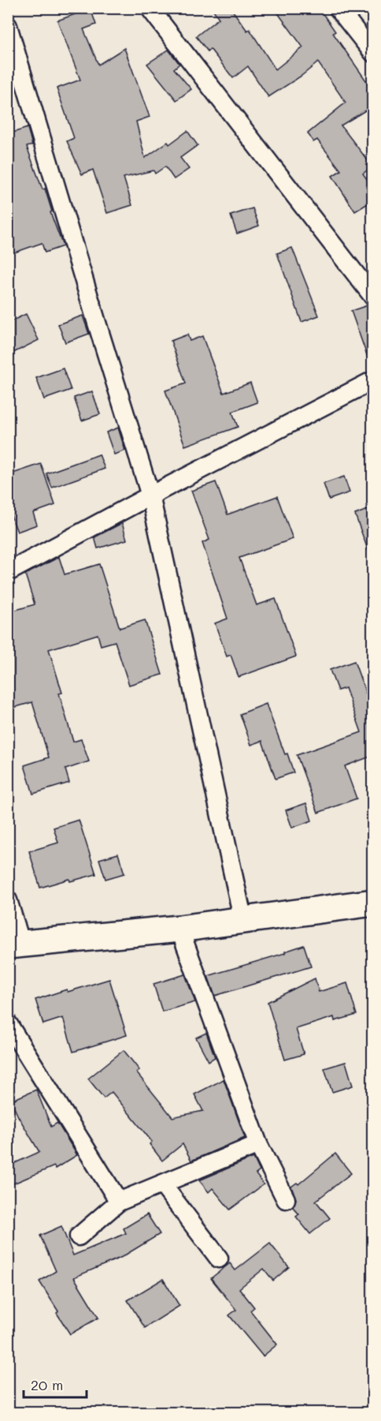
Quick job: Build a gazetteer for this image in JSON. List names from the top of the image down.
{
  "scale_bar": "20 m"
}
